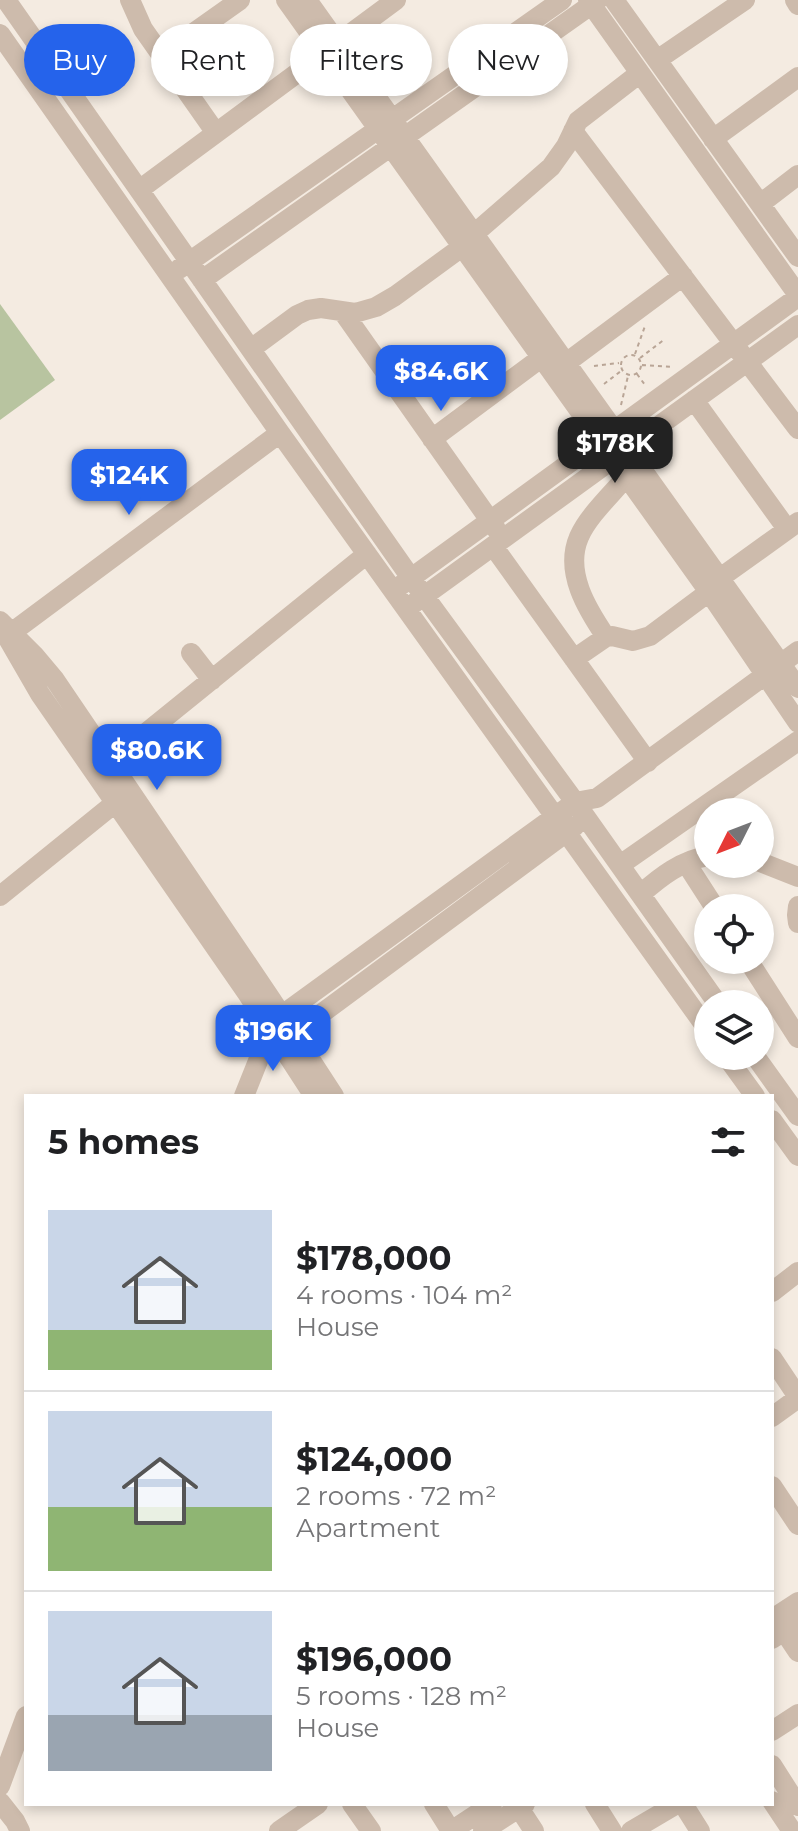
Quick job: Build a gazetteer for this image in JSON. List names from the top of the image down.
{
  "north": "bottom left",
  "page": {
    "chip": [
      "Buy",
      "Rent",
      "Filters",
      "New"
    ],
    "price": [
      "$84.6K",
      "$178K",
      "$124K",
      "$80.6K",
      "$196K"
    ],
    "heading": "5 homes",
    "list": [
      {
        "name": "$178,000",
        "note": "4 rooms · 104 m² · House"
      },
      {
        "name": "$124,000",
        "note": "2 rooms · 72 m² · Apartment"
      },
      {
        "name": "$196,000",
        "note": "5 rooms · 128 m² · House"
      }
    ]
  }
}
